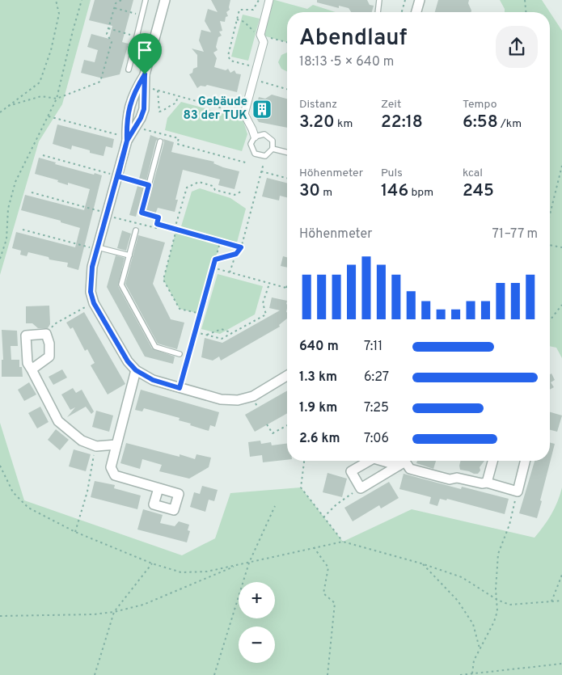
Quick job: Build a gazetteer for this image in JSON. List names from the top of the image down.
{
  "places": {
    "building": ["Gebäude 83 der TUK"]
  },
  "page": {
    "heading": ["Abendlauf", "18:13 · 5 × 640 m"],
    "stats": [
      ["Distanz", "3.20 km"],
      ["Zeit", "22:18"],
      ["Tempo", "6:58 /km"],
      ["Höhenmeter", "30 m"],
      ["Puls", "146 bpm"],
      ["kcal", "245"]
    ],
    "chart": ["Höhenmeter", "71–77 m"],
    "list": [
      {
        "name": "640 m",
        "note": "7:11"
      },
      {
        "name": "1.3 km",
        "note": "6:27"
      },
      {
        "name": "1.9 km",
        "note": "7:25"
      },
      {
        "name": "2.6 km",
        "note": "7:06"
      }
    ],
    "map_buttons": ["+", "−"]
  }
}
